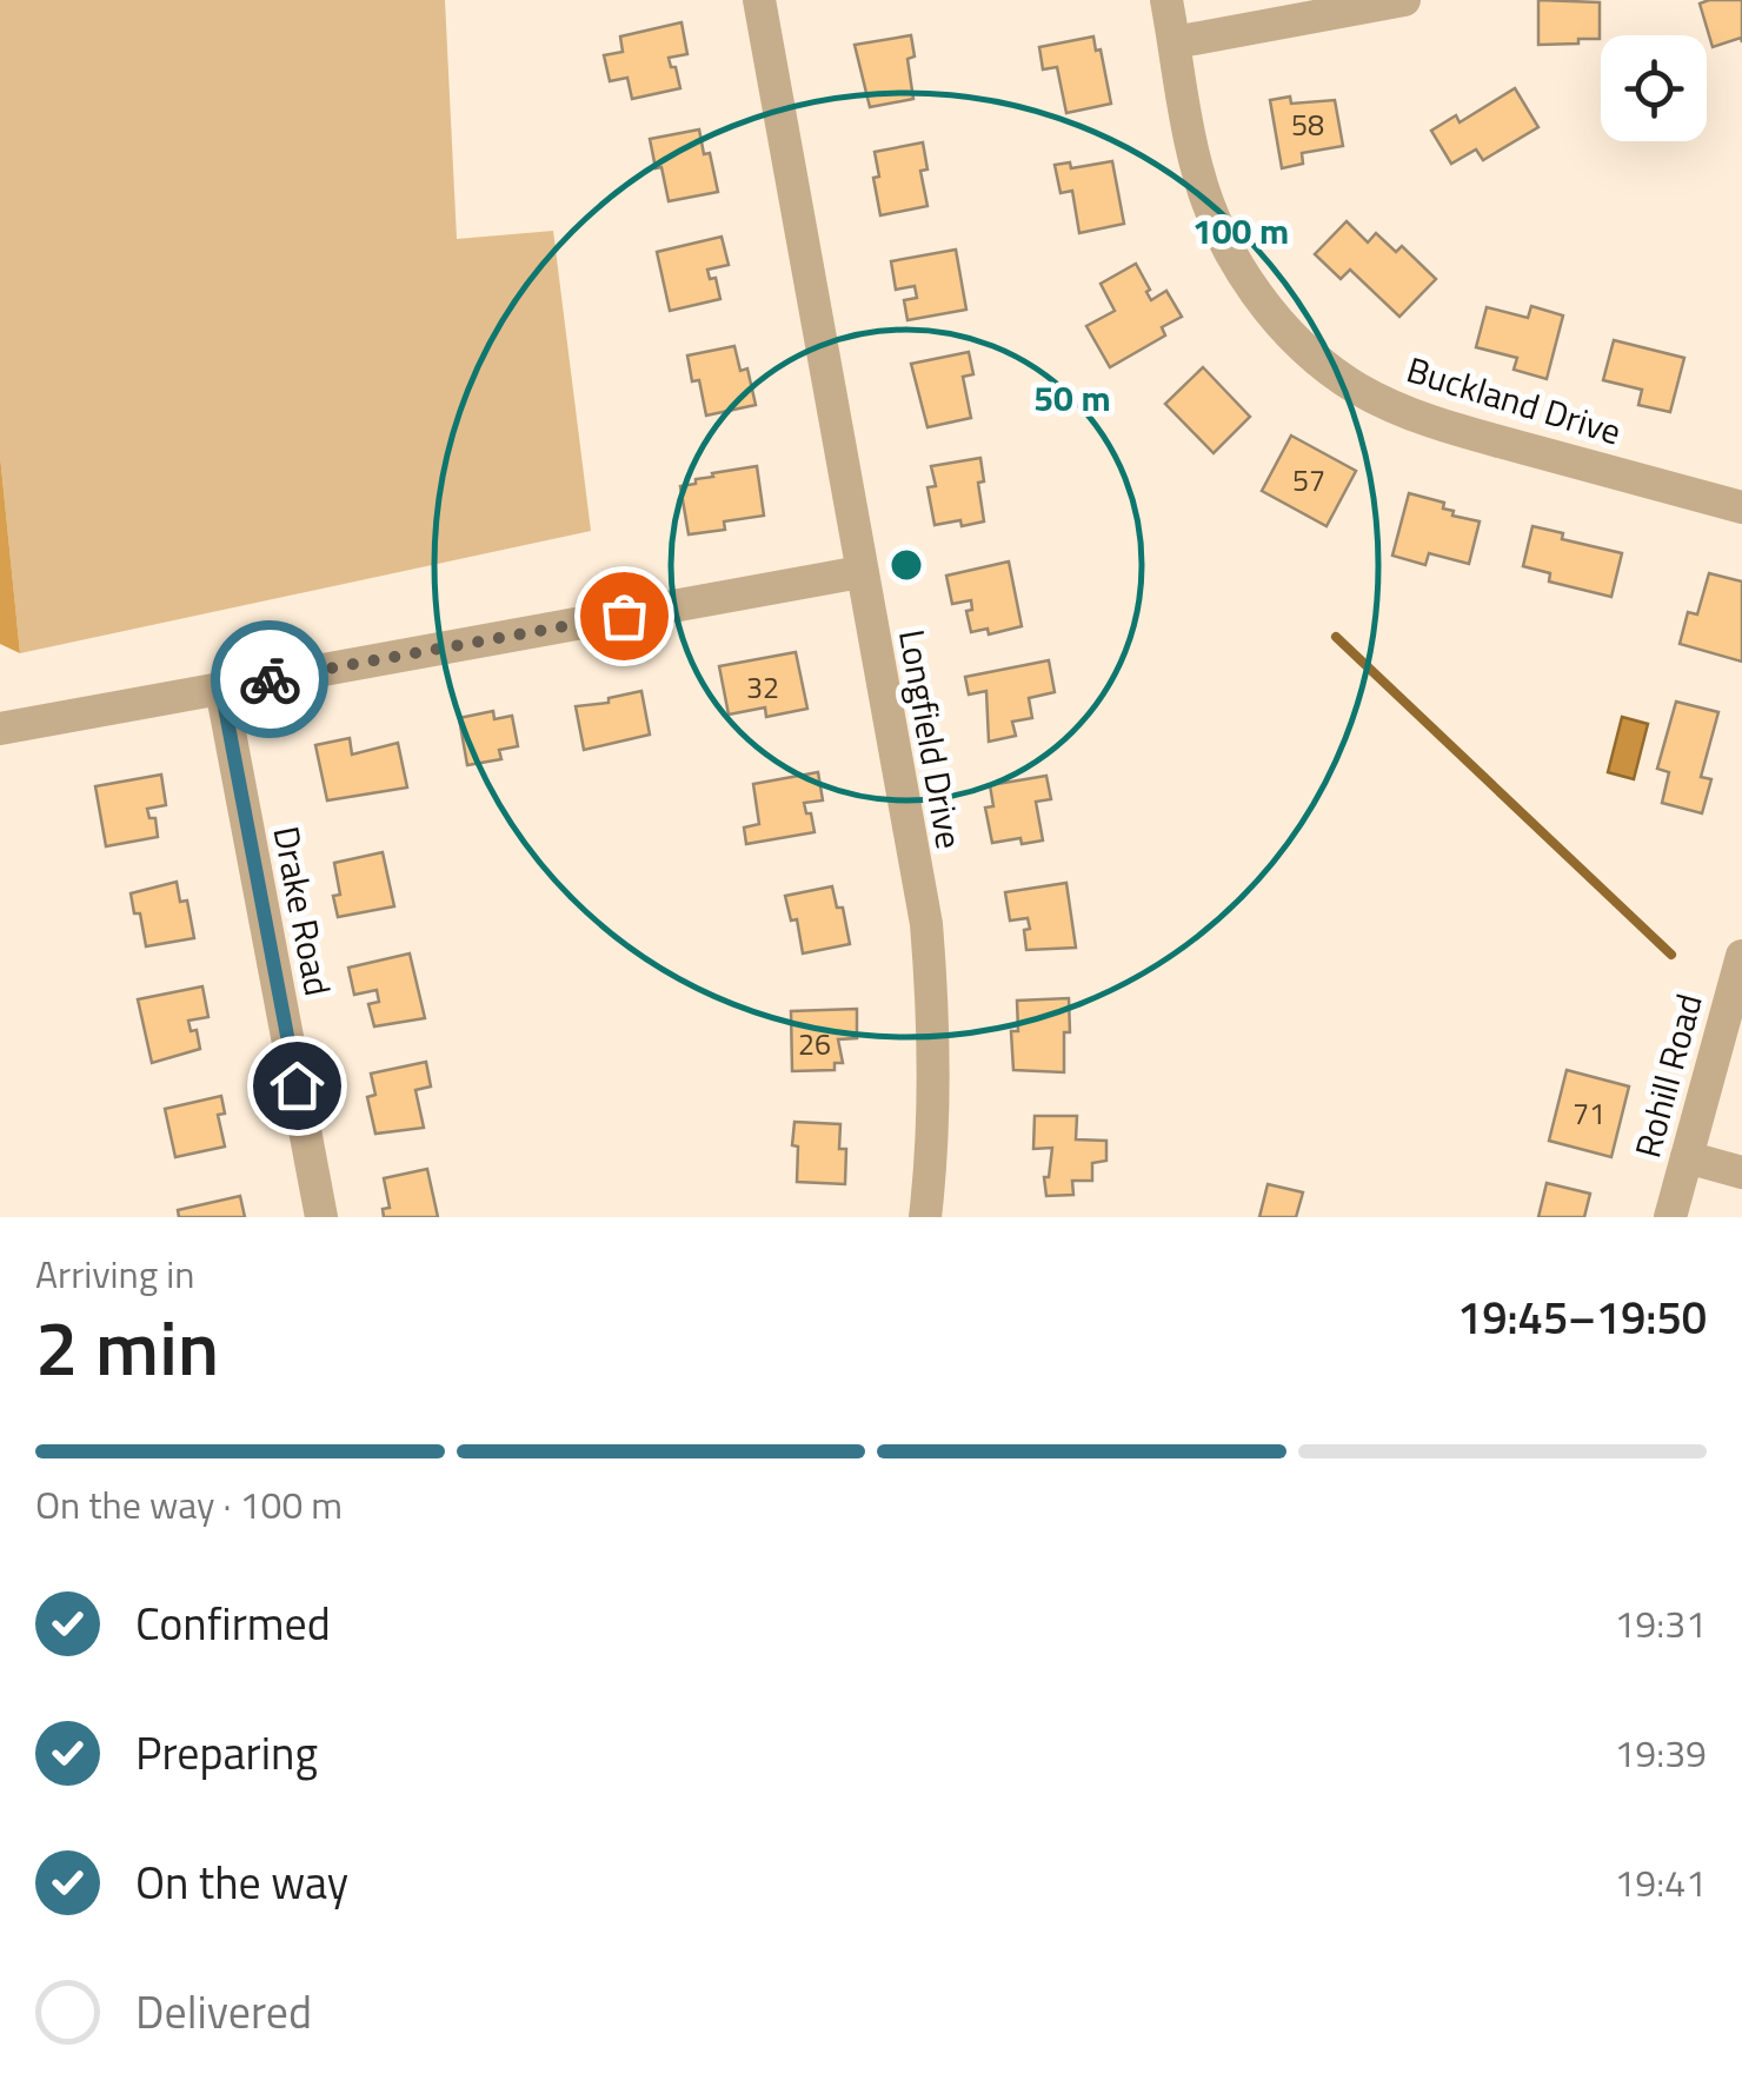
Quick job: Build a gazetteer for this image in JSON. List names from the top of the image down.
{
  "streets": {
    "street": [
      "Buckland Drive",
      "Longfield Drive",
      "Drake Road",
      "Rohill Road"
    ]
  },
  "house_numbers": [
    "58",
    "57",
    "32",
    "26",
    "71"
  ],
  "page": {
    "heading": ["2 min", "Arriving in", "19:45–19:50"],
    "bar": "On the way · 100 m",
    "list": [
      ["Confirmed", "19:31"],
      ["Preparing", "19:39"],
      ["On the way", "19:41"],
      "Delivered"
    ]
  },
  "rings": ["100 m", "50 m"]
}
